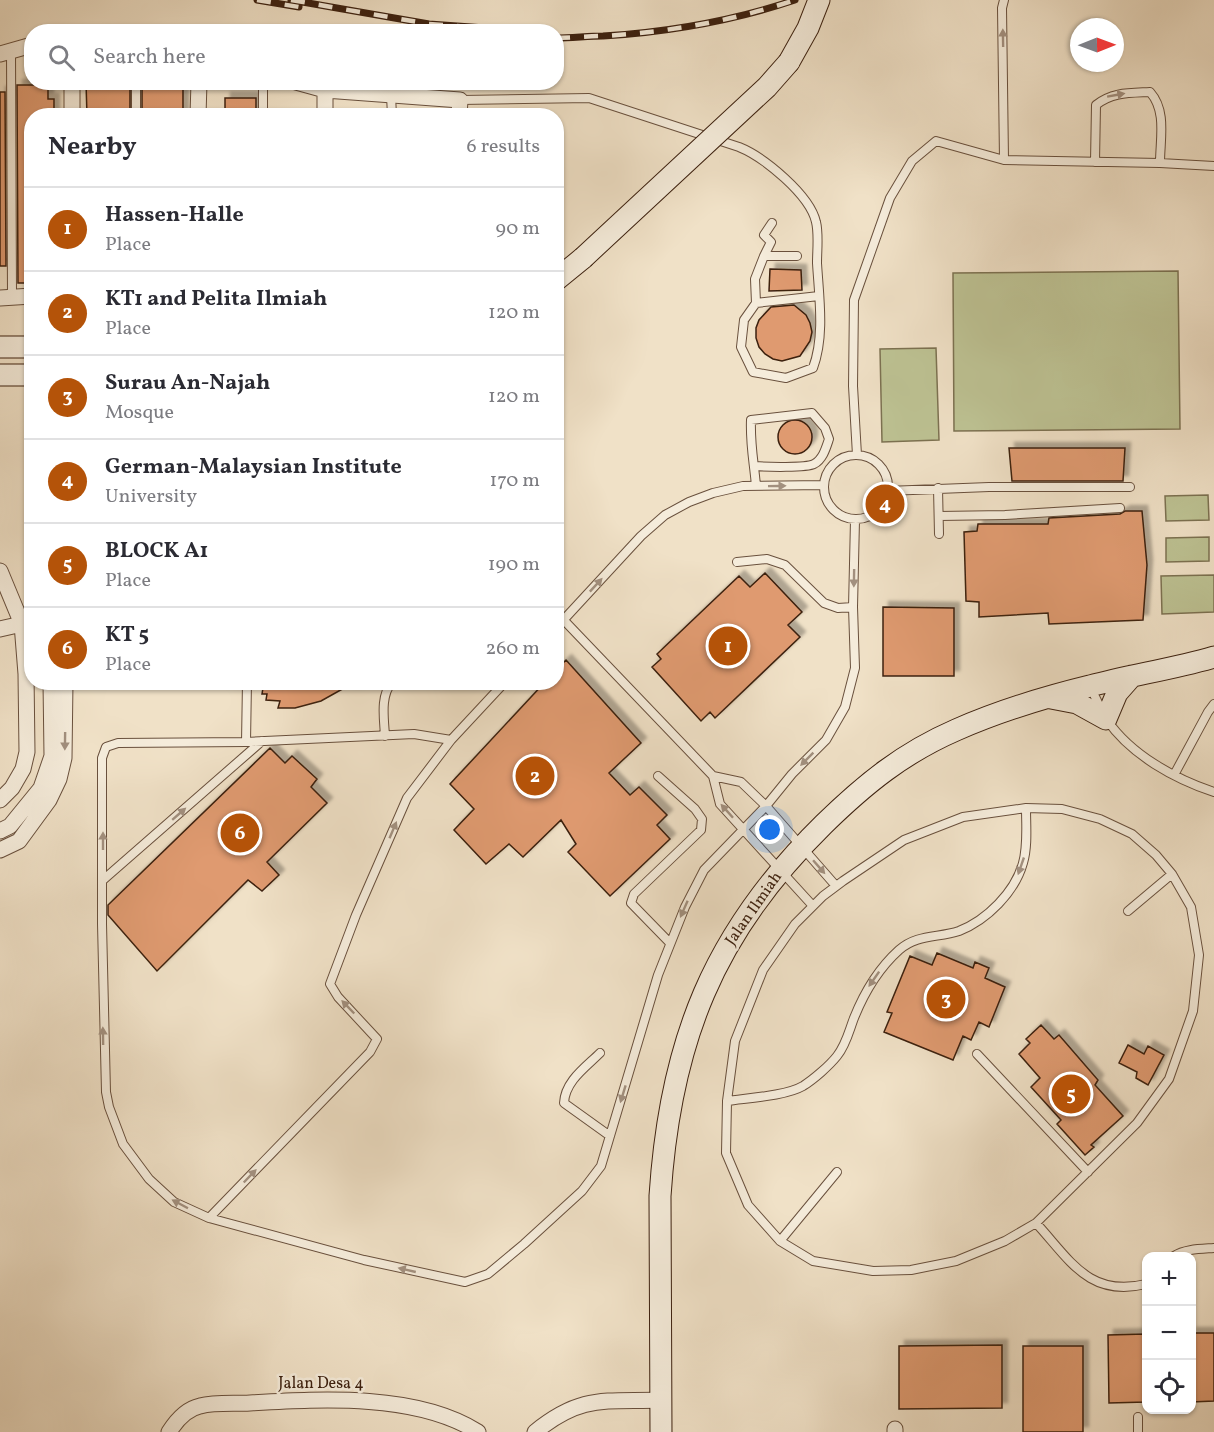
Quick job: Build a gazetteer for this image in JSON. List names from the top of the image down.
{
  "streets": {
    "street": ["Jalan Ilmiah", "Jalan Desa 4"]
  },
  "north": "right",
  "page": {
    "search": "Search here",
    "heading": ["Nearby", "6 results"],
    "list": [
      {
        "mark": "1",
        "name": "Hassen-Halle",
        "note": "Place",
        "value": "90 m"
      },
      {
        "mark": "2",
        "name": "KT1 and Pelita Ilmiah",
        "note": "Place",
        "value": "120 m"
      },
      {
        "mark": "3",
        "name": "Surau An-Najah",
        "note": "Mosque",
        "value": "120 m"
      },
      {
        "mark": "4",
        "name": "German-Malaysian Institute",
        "note": "University",
        "value": "170 m"
      },
      {
        "mark": "5",
        "name": "BLOCK A1",
        "note": "Place",
        "value": "190 m"
      },
      {
        "mark": "6",
        "name": "KT 5",
        "note": "Place",
        "value": "260 m"
      }
    ],
    "pins": [
      "4",
      "1",
      "2",
      "6",
      "3",
      "5"
    ],
    "map_buttons": ["+", "−"]
  }
}
